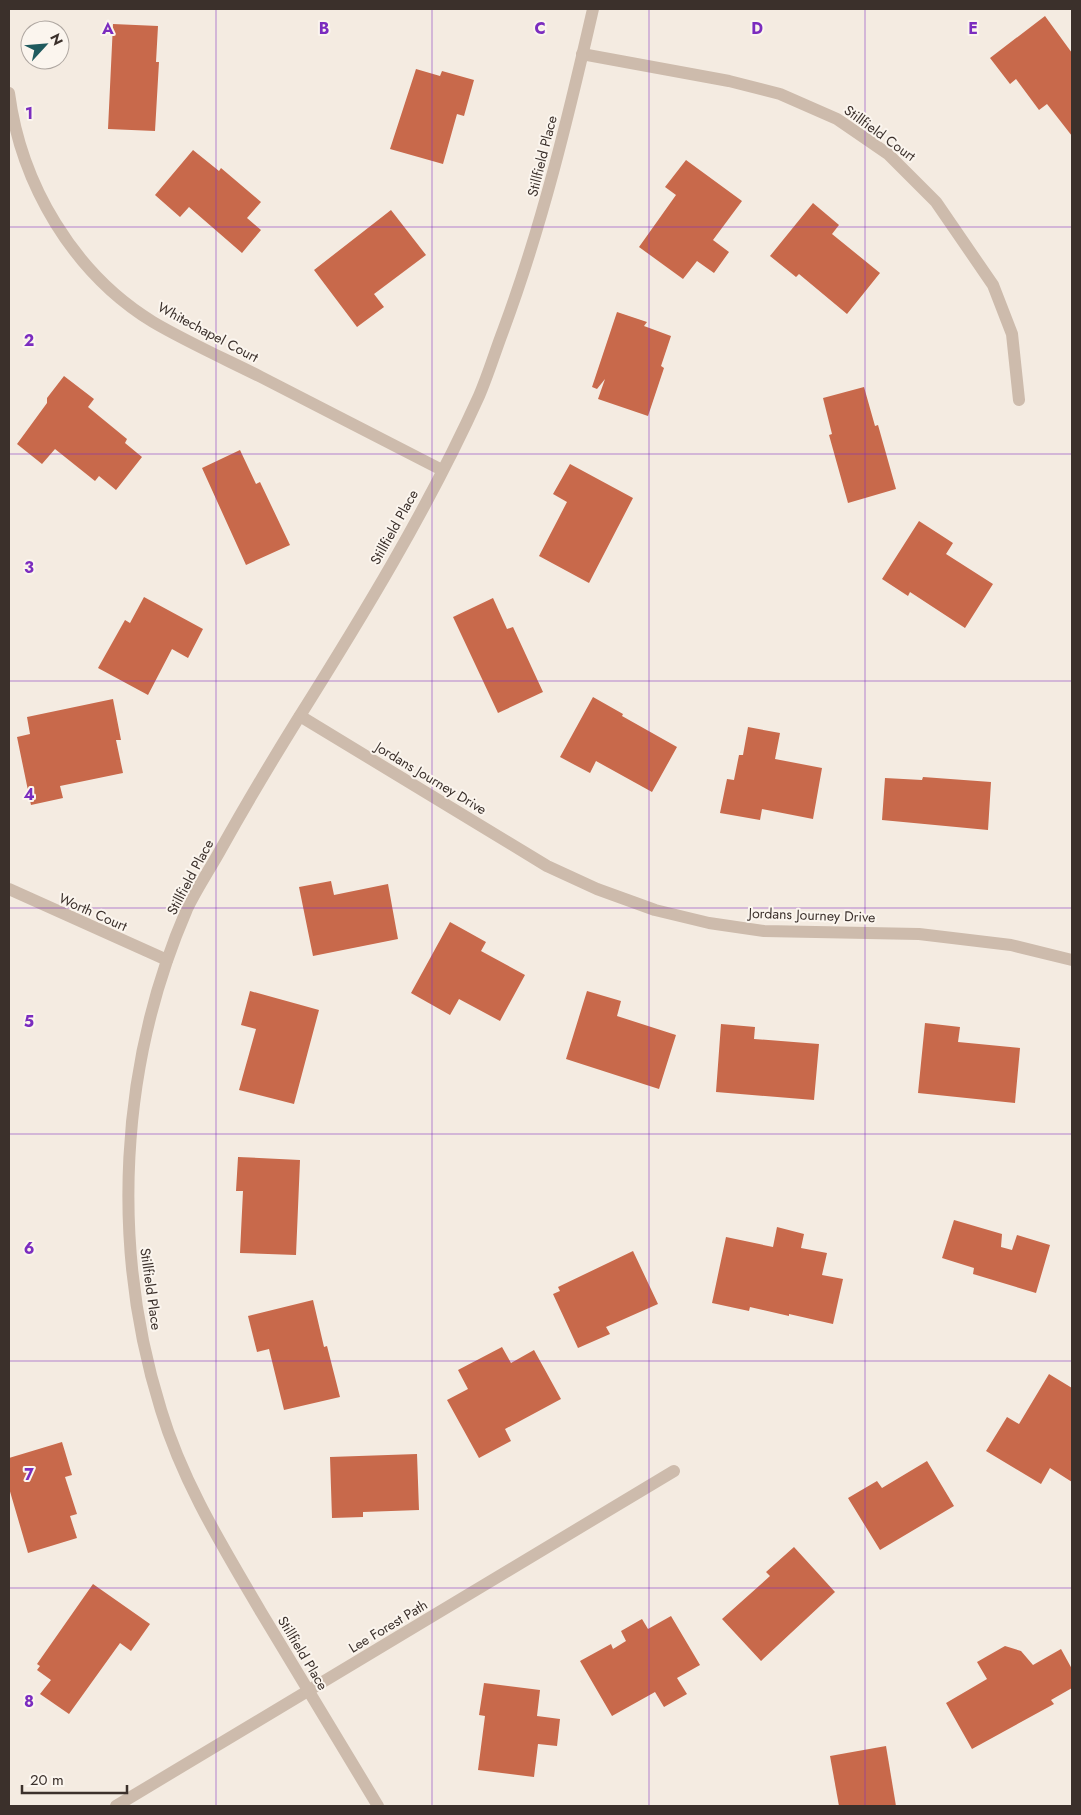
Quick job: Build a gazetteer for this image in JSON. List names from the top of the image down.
{
  "streets": {
    "street": [
      "Stillfield Court",
      "Stillfield Place",
      "Whitechapel Court",
      "Jordans Journey Drive",
      "Worth Court",
      "Lee Forest Path"
    ]
  },
  "crossings": [
    ["Stillfield Court", "Stillfield Place"],
    ["Stillfield Place", "Whitechapel Court"],
    ["Stillfield Place", "Jordans Journey Drive"],
    ["Stillfield Place", "Worth Court"],
    ["Stillfield Place", "Lee Forest Path"]
  ],
  "scale_bar": "20 m",
  "north": "top right",
  "grid": {
    "columns": [
      "A",
      "B",
      "C",
      "D",
      "E"
    ],
    "rows": [
      "1",
      "2",
      "3",
      "4",
      "5",
      "6",
      "7",
      "8"
    ]
  }
}
